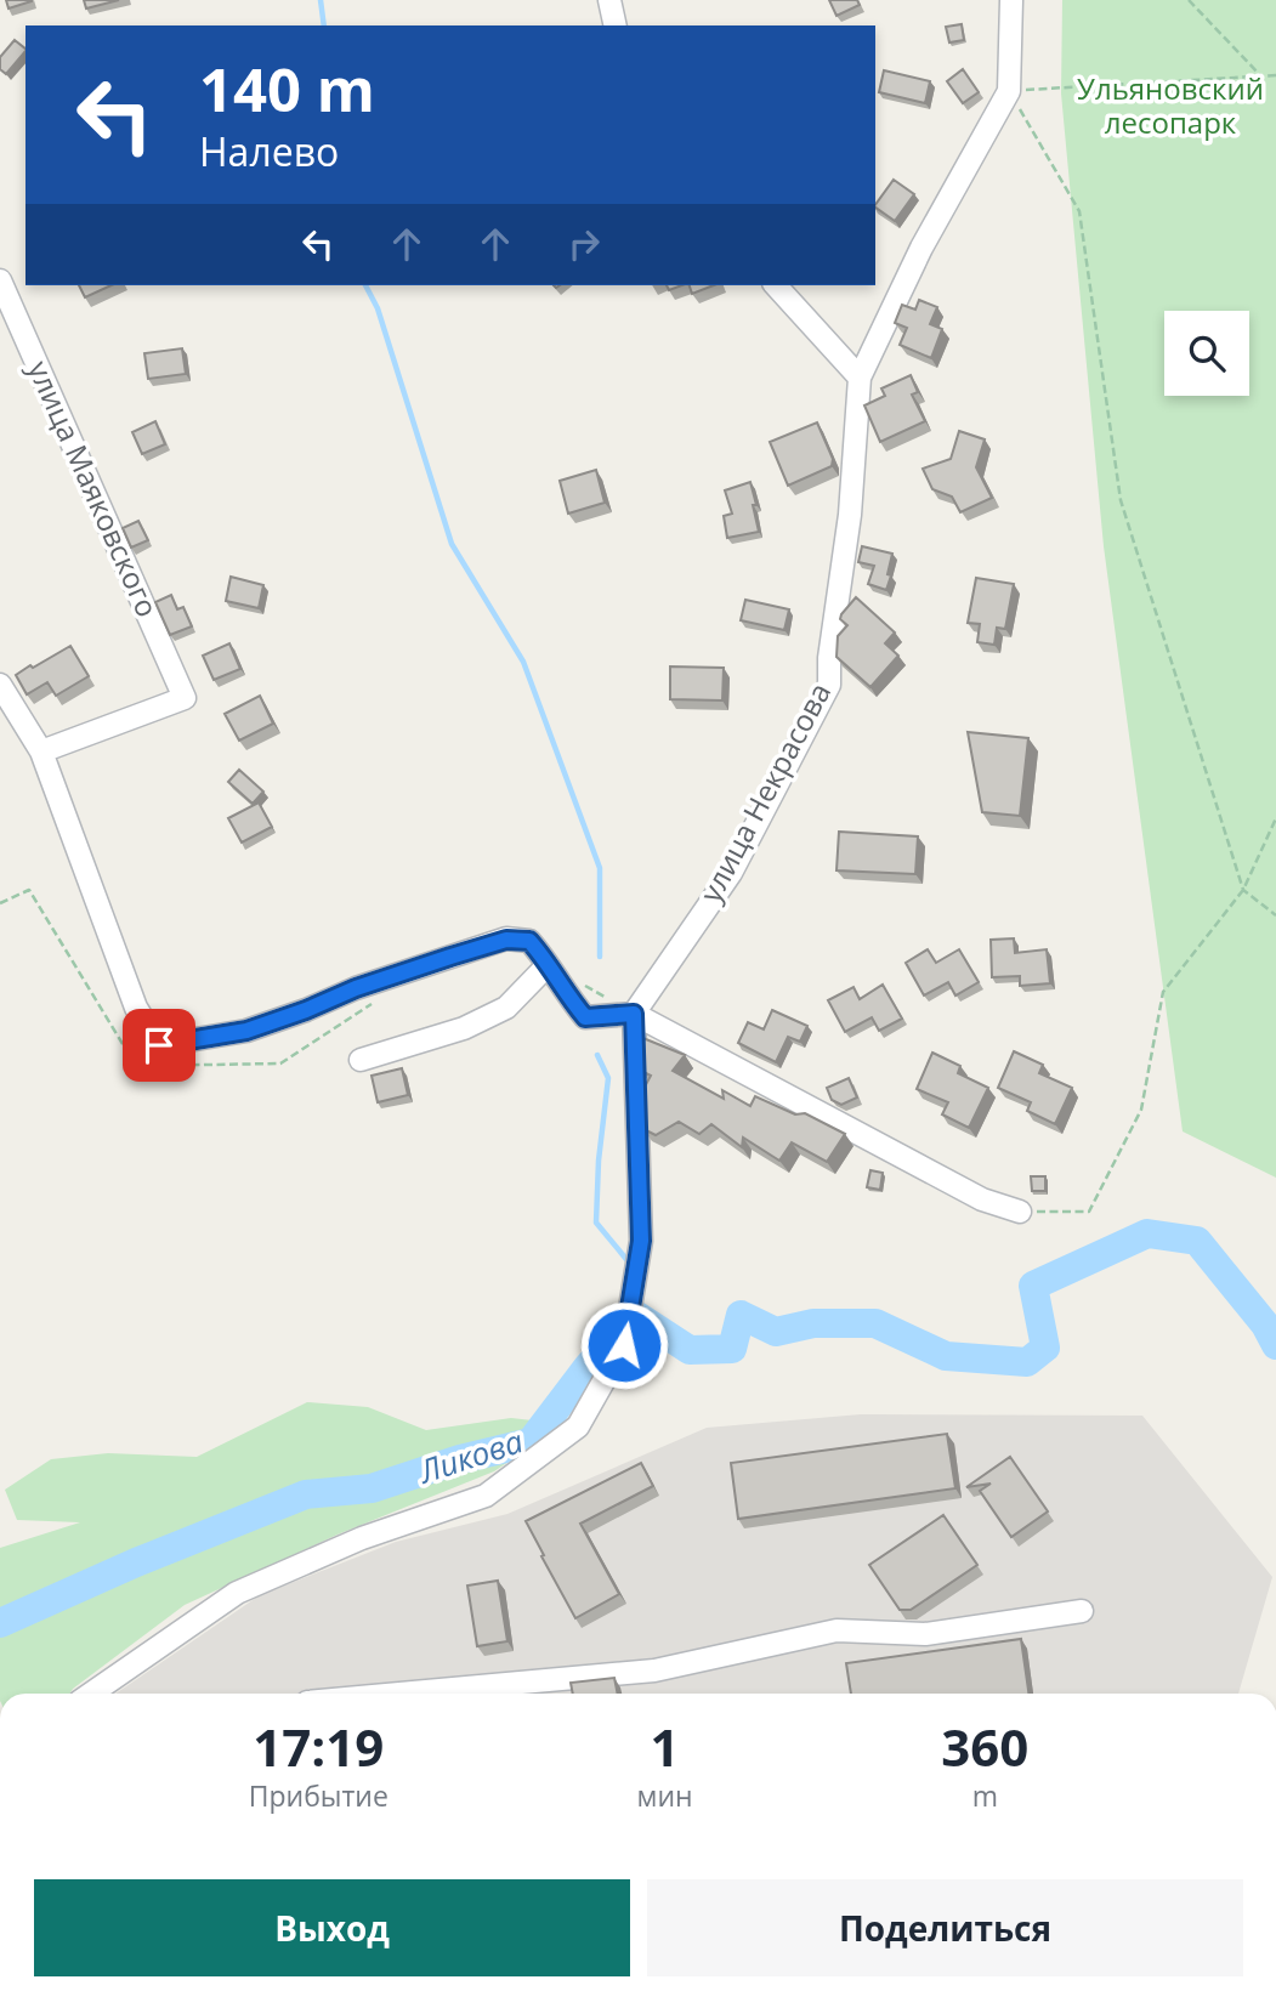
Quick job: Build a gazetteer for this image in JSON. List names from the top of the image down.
{
  "streets": {
    "street": ["улица Маяковского", "улица Некрасова"]
  },
  "water": ["Ликова"],
  "parks": ["Ульяновский лесопарк"],
  "page": {
    "turn": ["140 m", "Налево"],
    "eta": [
      "17:19",
      "Прибытие",
      "1",
      "мин",
      "360",
      "m"
    ],
    "buttons": ["Выход", "Поделиться"]
  }
}
